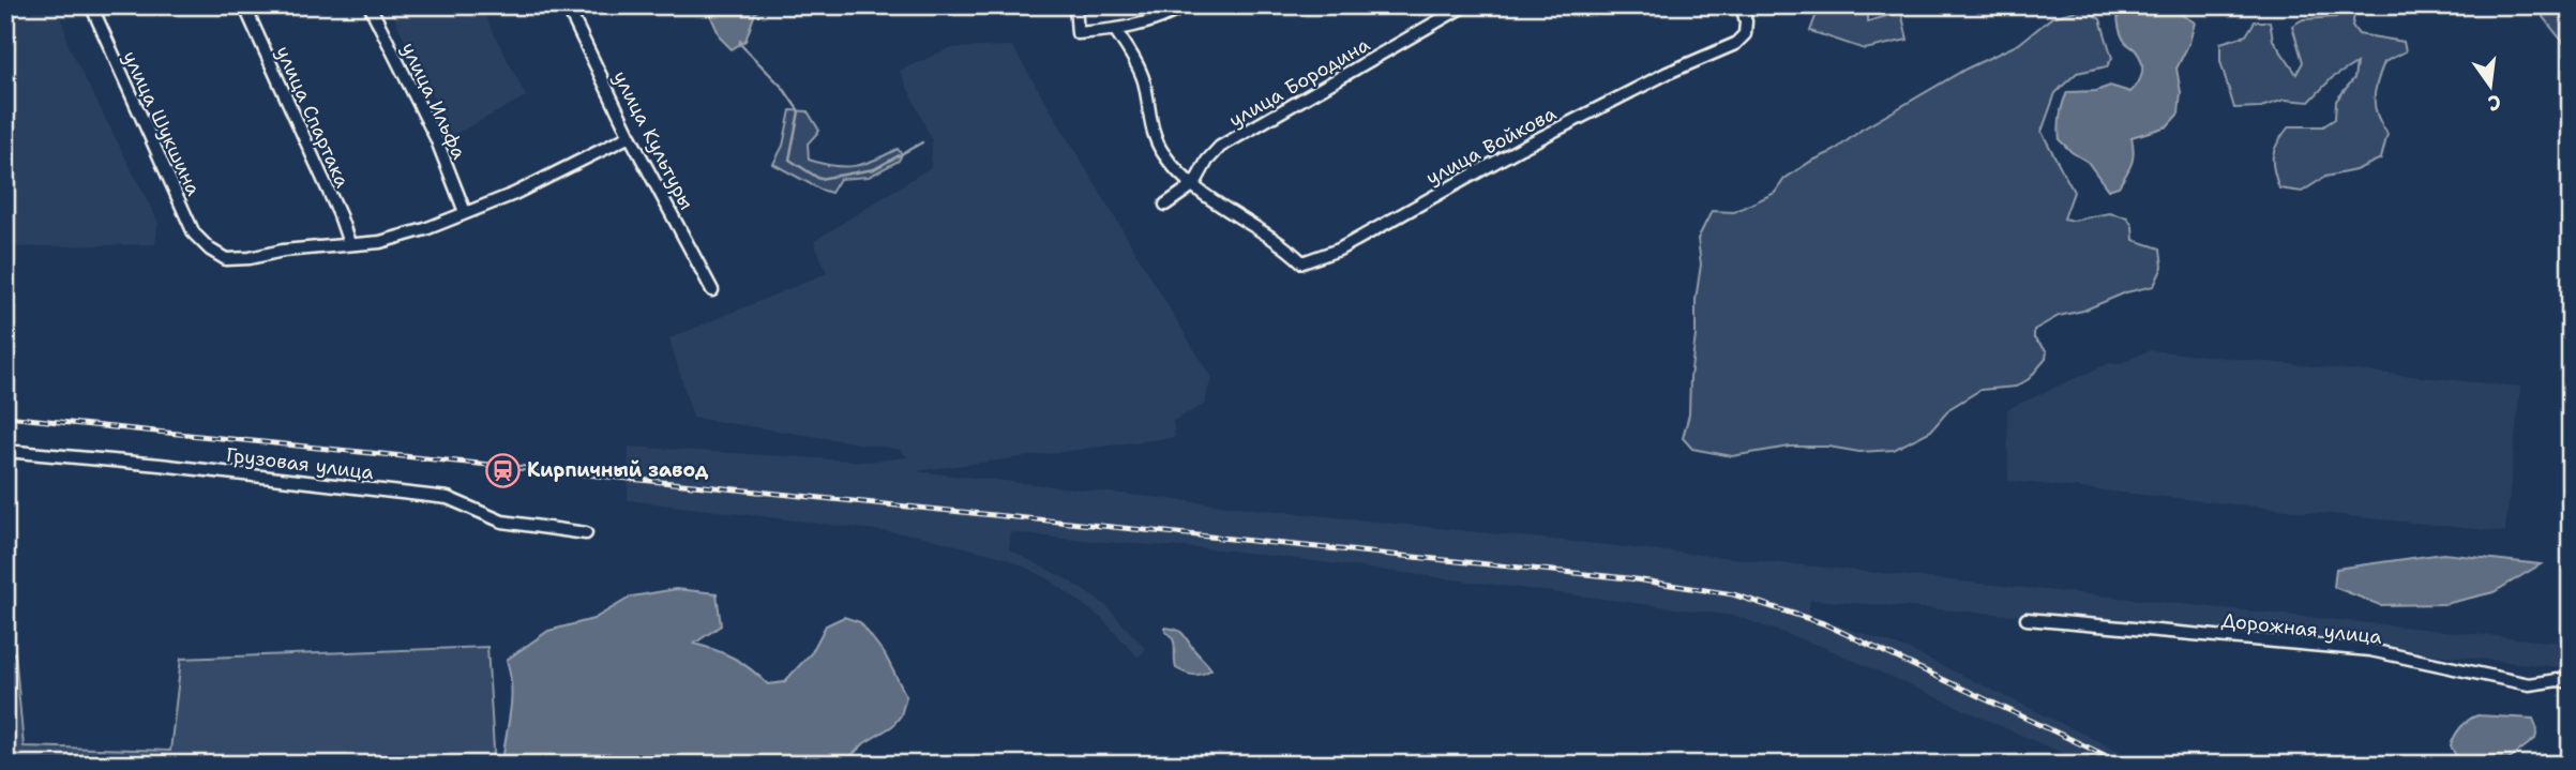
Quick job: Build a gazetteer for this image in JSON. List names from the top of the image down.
{
  "streets": {
    "street": [
      "улица Бородина",
      "улица Ильфа",
      "улица Спартака",
      "улица Шукшина",
      "улица Культуры",
      "улица Войкова",
      "Грузовая улица",
      "Дорожная улица"
    ]
  },
  "crossings": [
    ["улица Бородина", "улица Войкова"],
    ["улица Спартака", "улица Шукшина"]
  ],
  "places": {
    "station": ["Кирпичный завод"]
  },
  "north": "bottom"
}
